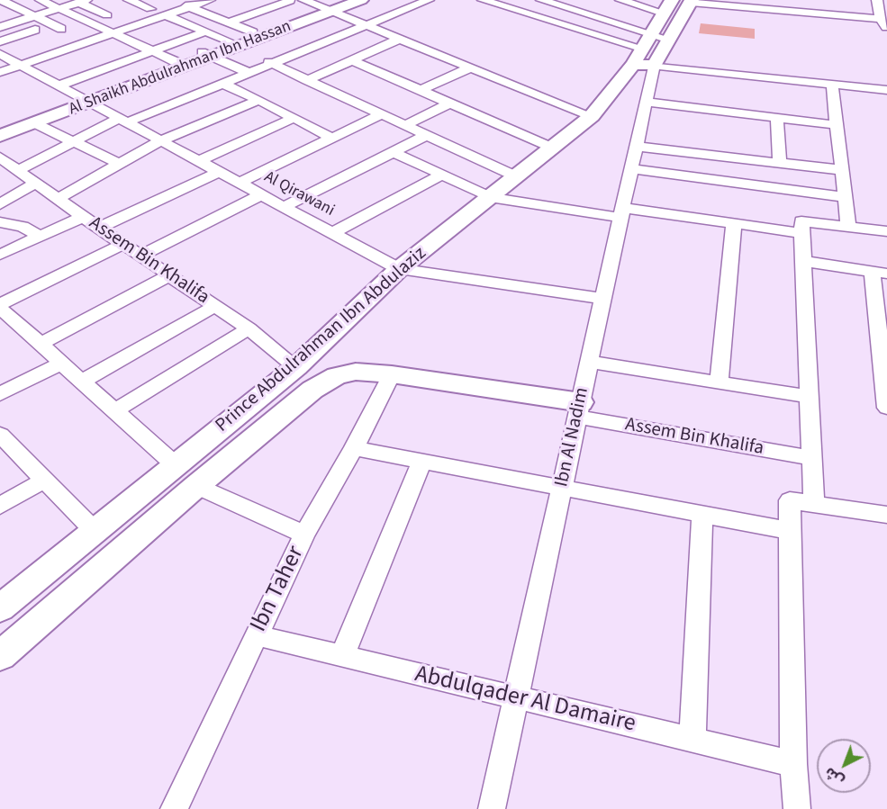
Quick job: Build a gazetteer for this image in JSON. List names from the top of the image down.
{
  "streets": {
    "street": [
      "Al Shaikh Abdulrahman Ibn Hassan",
      "Al Qirawani",
      "Assem Bin Khalifa",
      "Prince Abdulrahman Ibn Abdulaziz",
      "Ibn Al Nadim",
      "Ibn Taher",
      "Abdulqader Al Damaire"
    ]
  },
  "crossings": [
    ["Al Shaikh Abdulrahman Ibn Hassan", "Al Qirawani"],
    ["Al Qirawani", "Prince Abdulrahman Ibn Abdulaziz"],
    ["Al Qirawani", "Ibn Al Nadim"],
    ["Assem Bin Khalifa", "Prince Abdulrahman Ibn Abdulaziz"],
    ["Assem Bin Khalifa", "Ibn Al Nadim"],
    ["Assem Bin Khalifa", "Ibn Taher"],
    ["Prince Abdulrahman Ibn Abdulaziz", "Ibn Al Nadim"],
    ["Ibn Al Nadim", "Abdulqader Al Damaire"],
    ["Ibn Taher", "Abdulqader Al Damaire"]
  ],
  "north": "bottom left"
}
